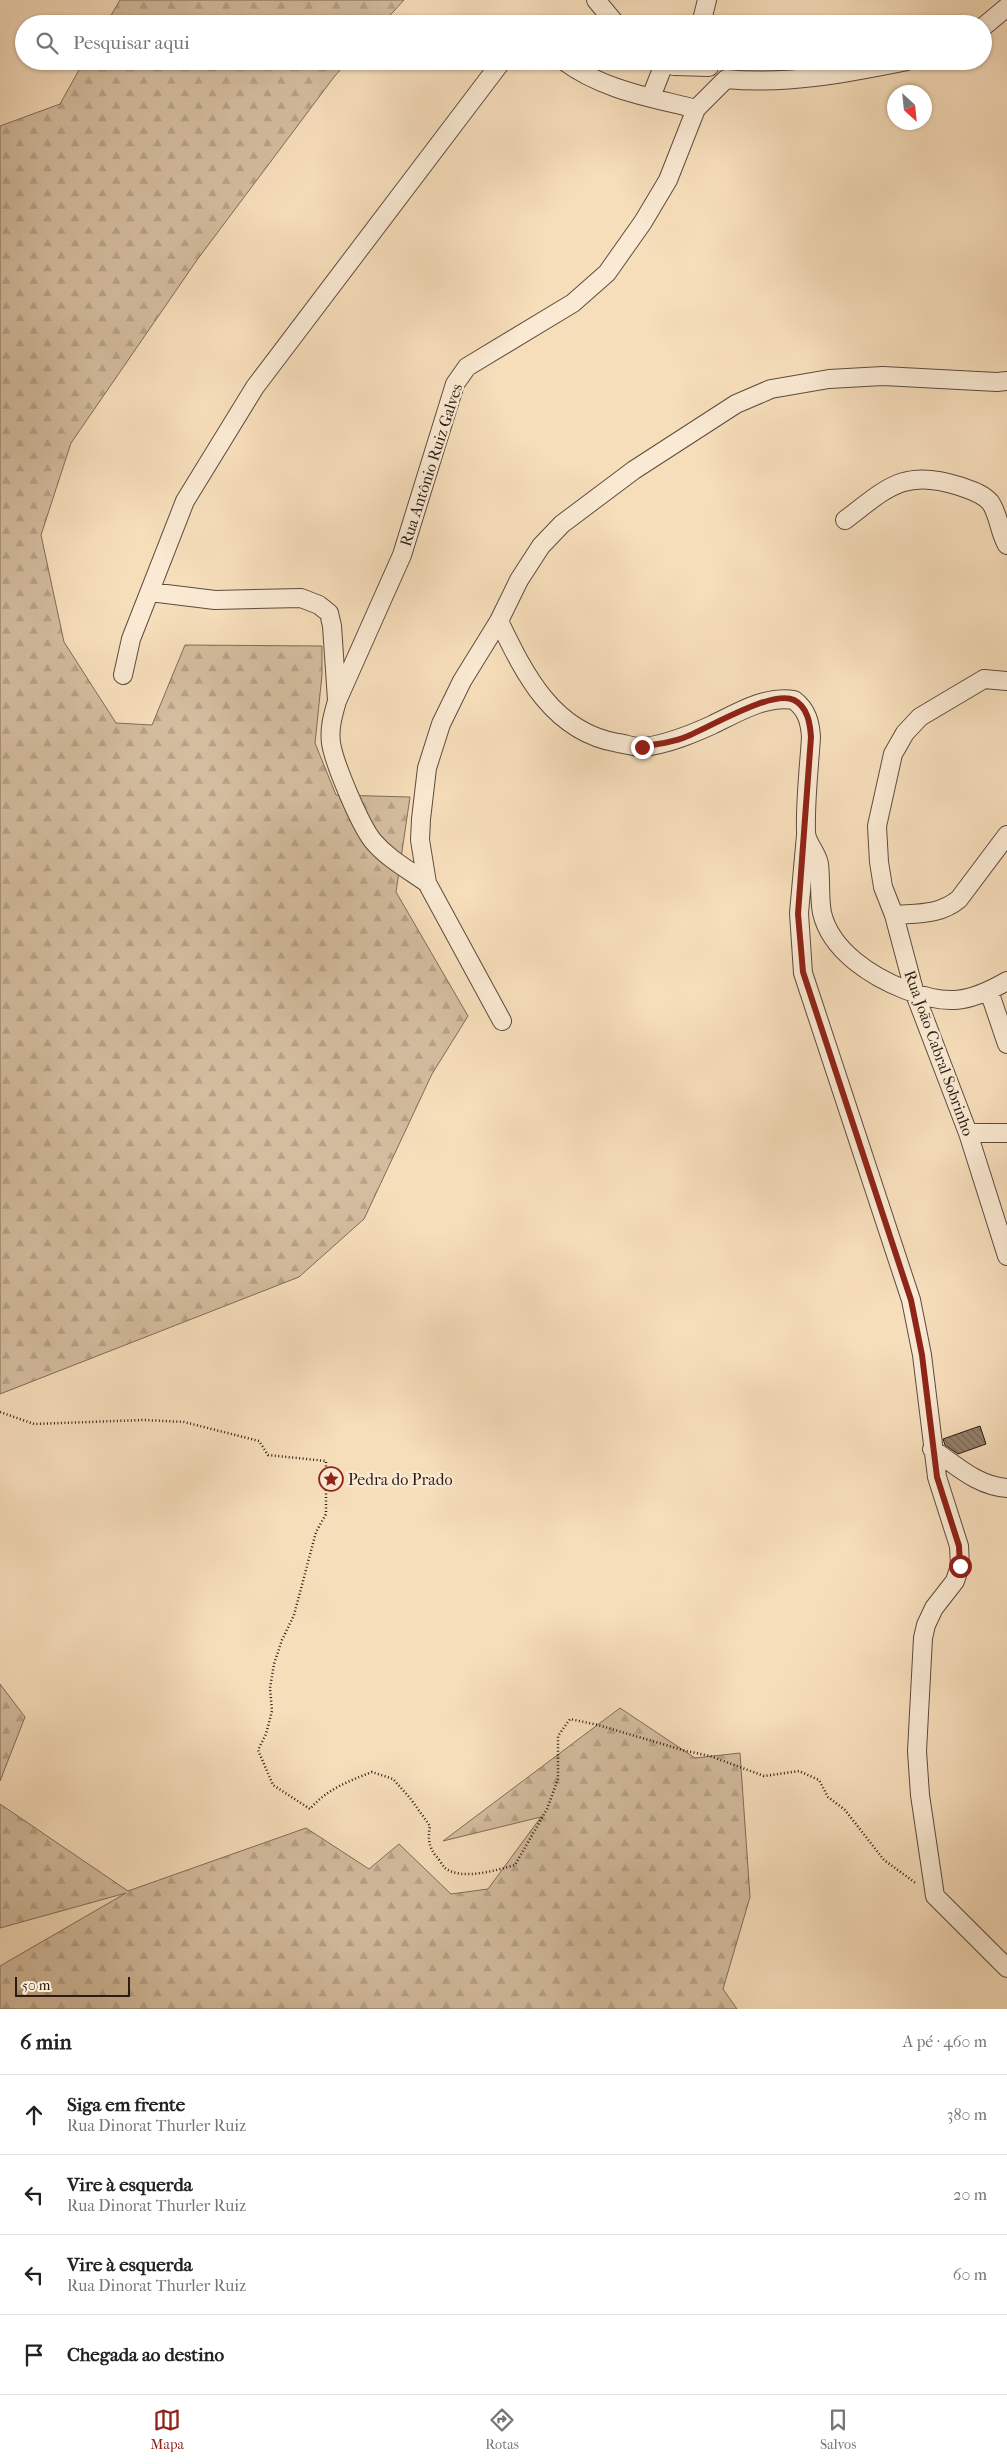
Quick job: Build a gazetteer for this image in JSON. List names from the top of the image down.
{
  "streets": {
    "street": ["Rua Antônio Ruiz Galves", "Rua João Cabral Sobrinho"]
  },
  "places": {
    "place": ["Pedra do Prado"]
  },
  "scale_bar": "50 m",
  "north": "bottom right",
  "page": {
    "search": "Pesquisar aqui",
    "scale": "50 m",
    "heading": ["6 min", "A pé · 460 m"],
    "list": [
      ["Siga em frente", "Rua Dinorat Thurler Ruiz", "380 m"],
      ["Vire à esquerda", "Rua Dinorat Thurler Ruiz", "20 m"],
      ["Vire à esquerda", "Rua Dinorat Thurler Ruiz", "60 m"],
      "Chegada ao destino"
    ],
    "nav": ["Mapa", "Rotas", "Salvos"]
  }
}
